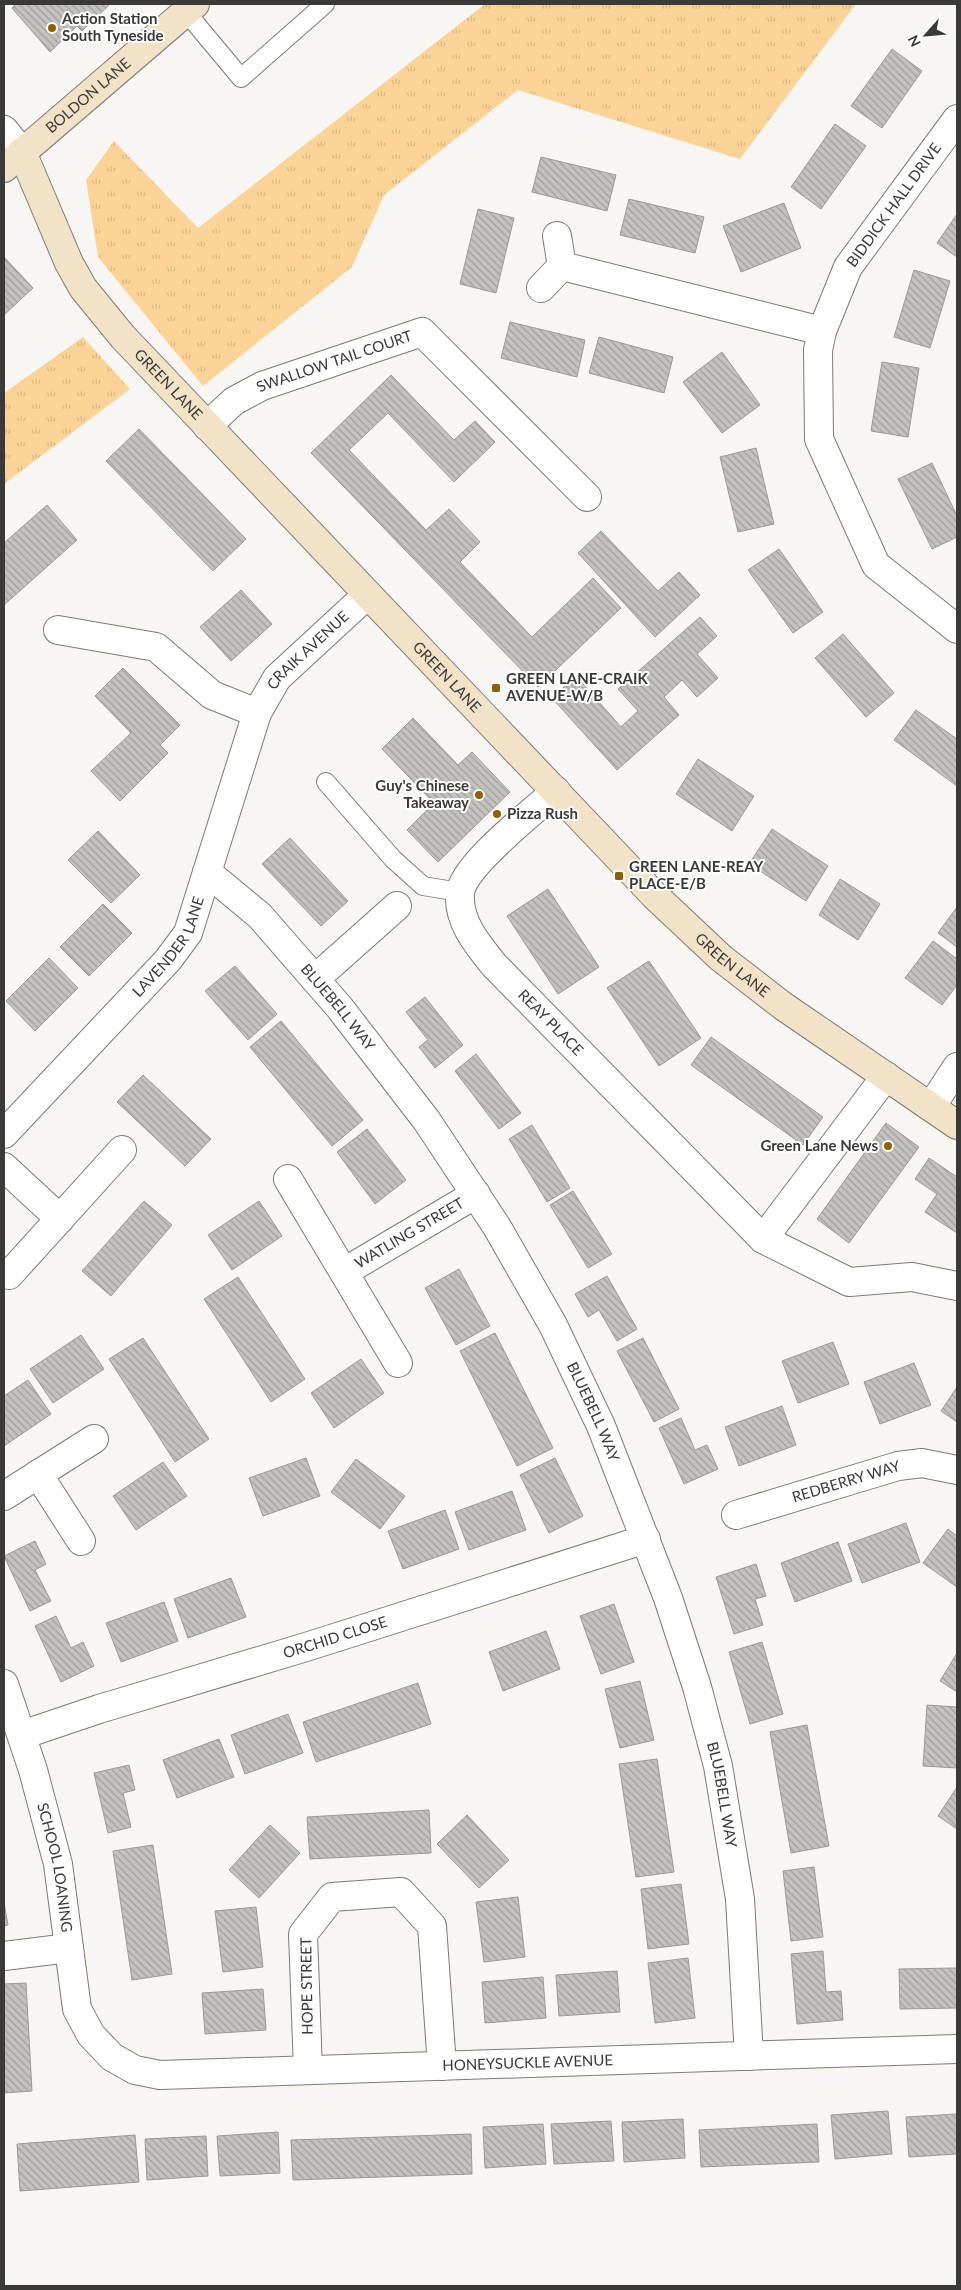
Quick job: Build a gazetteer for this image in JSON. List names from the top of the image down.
{
  "streets": {
    "street": [
      "BOLDON LANE",
      "BIDDICK HALL DRIVE",
      "SWALLOW TAIL COURT",
      "GREEN LANE",
      "CRAIK AVENUE",
      "LAVENDER LANE",
      "BLUEBELL WAY",
      "REAY PLACE",
      "WATLING STREET",
      "REDBERRY WAY",
      "ORCHID CLOSE",
      "SCHOOL LOANING",
      "HOPE STREET",
      "HONEYSUCKLE AVENUE"
    ]
  },
  "crossings": [
    ["BOLDON LANE", "GREEN LANE"],
    ["SWALLOW TAIL COURT", "GREEN LANE"],
    ["GREEN LANE", "CRAIK AVENUE"],
    ["CRAIK AVENUE", "LAVENDER LANE"],
    ["LAVENDER LANE", "BLUEBELL WAY"],
    ["BLUEBELL WAY", "WATLING STREET"],
    ["BLUEBELL WAY", "ORCHID CLOSE"],
    ["BLUEBELL WAY", "HONEYSUCKLE AVENUE"],
    ["ORCHID CLOSE", "SCHOOL LOANING"],
    ["SCHOOL LOANING", "HONEYSUCKLE AVENUE"],
    ["HOPE STREET", "HONEYSUCKLE AVENUE"]
  ],
  "places": {
    "other": [
      "Action Station South Tyneside",
      "Guy's Chinese Takeaway",
      "Pizza Rush",
      "Green Lane News"
    ],
    "transit": ["GREEN LANE-CRAIK AVENUE-W/B", "GREEN LANE-REAY PLACE-E/B"]
  },
  "north": "bottom left"
}
